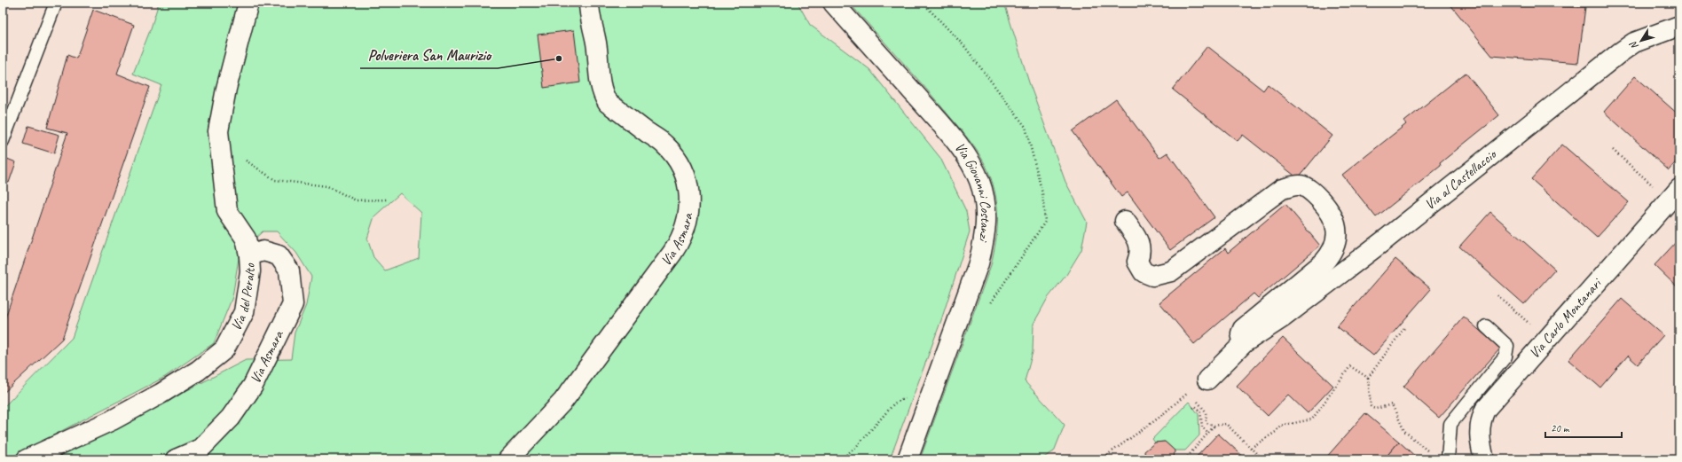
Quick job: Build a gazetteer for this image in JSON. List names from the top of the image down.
{
  "streets": {
    "street": [
      "Via al Castellaccio",
      "Via Giovanni Costanzi",
      "Via Asmara",
      "Via del Peralto",
      "Via Carlo Montanari"
    ]
  },
  "crossings": [
    ["Via Asmara", "Via del Peralto"]
  ],
  "places": ["Polveriera San Maurizio"],
  "scale_bar": "20 m",
  "north": "bottom left"
}
